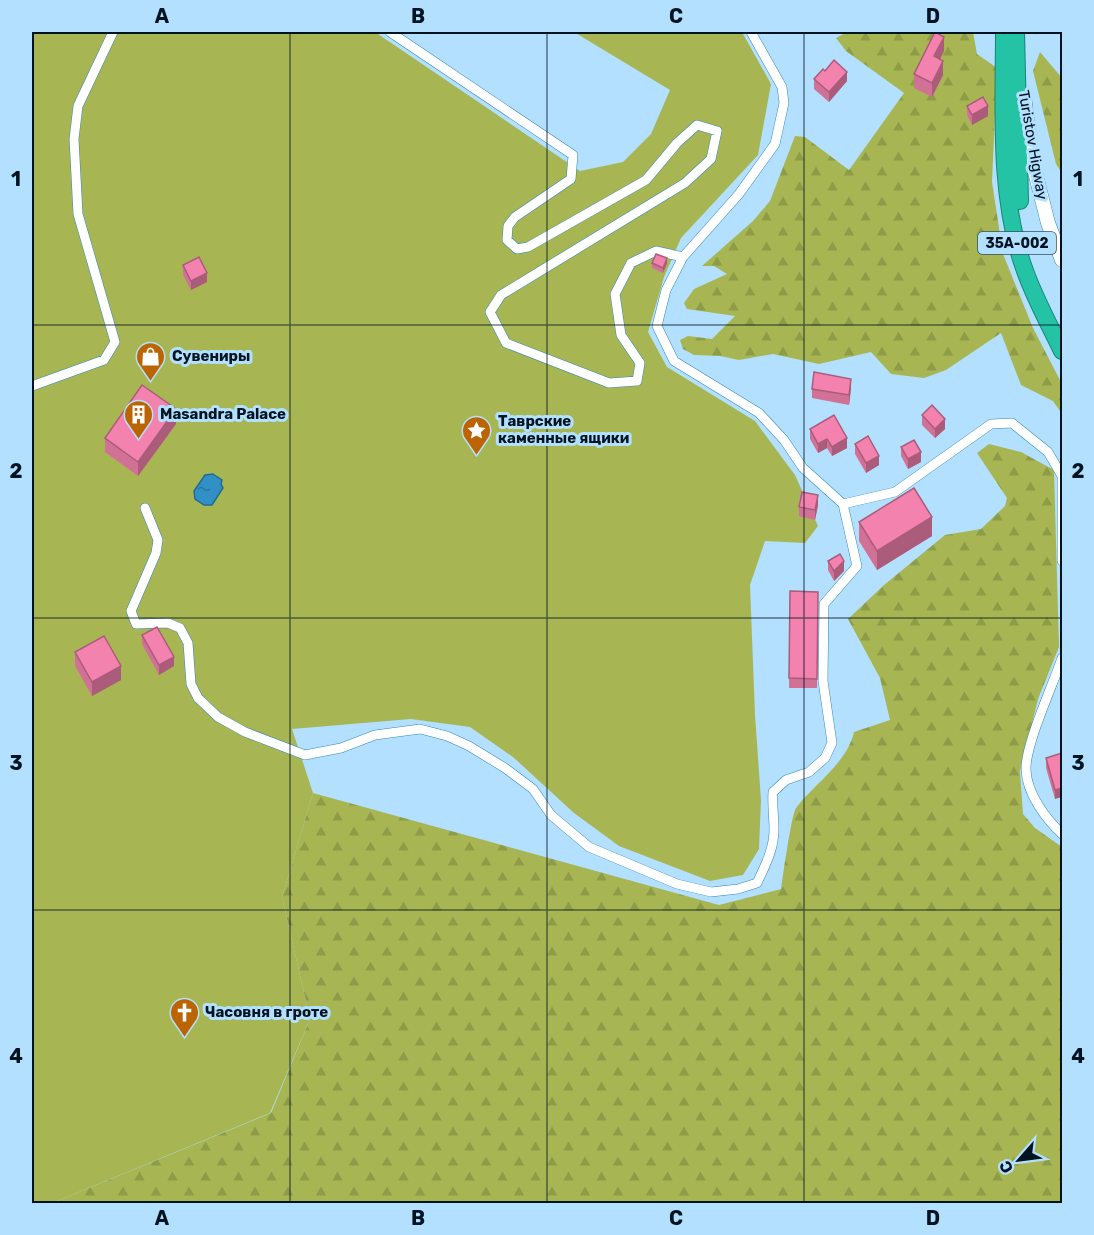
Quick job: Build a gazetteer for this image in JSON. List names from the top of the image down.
{
  "streets": {
    "highway": ["35А-002"],
    "main road": ["Turistov Higway"]
  },
  "crossings": [
    ["Turistov Higway", "35А-002"]
  ],
  "places": {
    "shop": ["Сувениры"],
    "building": ["Masandra Palace"],
    "place": ["Таврские каменные ящики"],
    "church": ["Часовня в гроте"]
  },
  "north": "bottom left",
  "grid": {
    "columns": [
      "A",
      "B",
      "C",
      "D"
    ],
    "rows": [
      "1",
      "2",
      "3",
      "4"
    ]
  }
}
